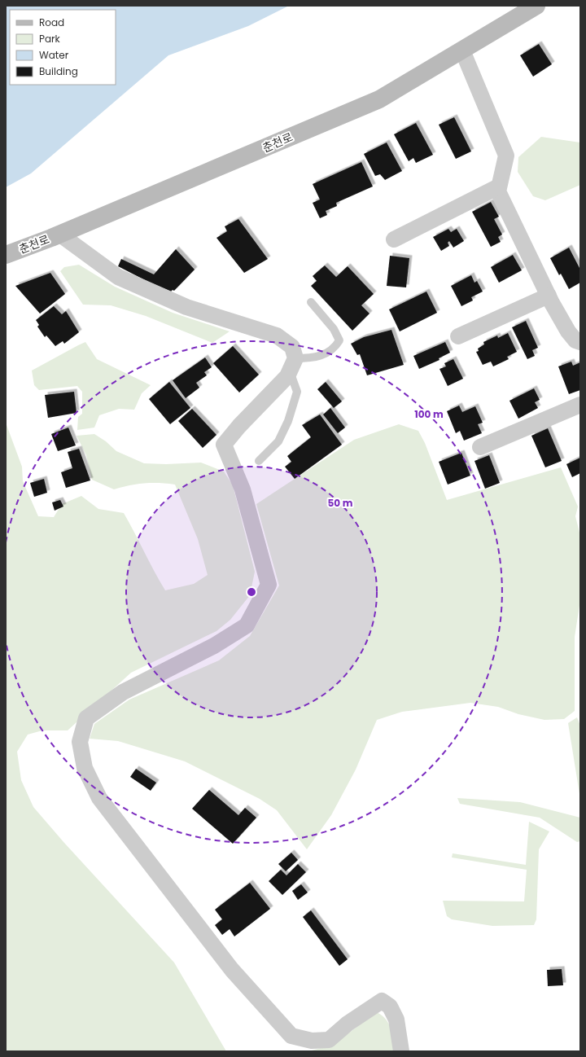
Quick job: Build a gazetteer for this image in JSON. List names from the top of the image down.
{
  "streets": {
    "street": ["춘천로"]
  },
  "legend": [
    "Road",
    "Park",
    "Water",
    "Building"
  ],
  "rings": ["100 m", "50 m"]
}
